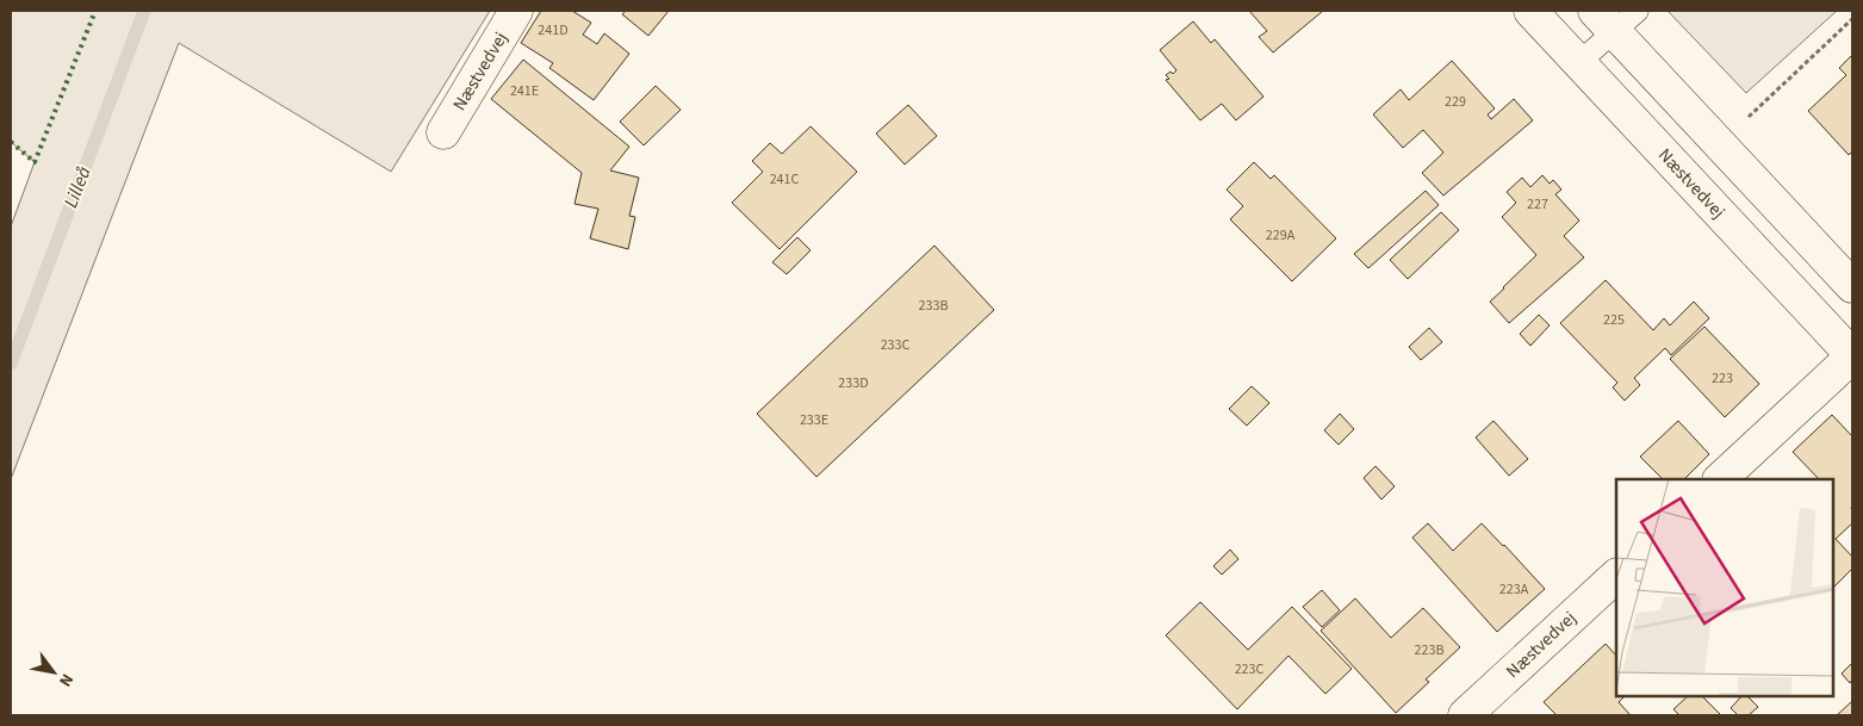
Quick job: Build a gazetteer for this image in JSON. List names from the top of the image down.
{
  "streets": {
    "main road": ["Næstvedvej"]
  },
  "water": ["Lilleå"],
  "house_numbers": [
    "241D",
    "241E",
    "229",
    "241C",
    "227",
    "229A",
    "233B",
    "225",
    "233C",
    "223",
    "233D",
    "233E",
    "223A",
    "223B",
    "223C"
  ],
  "north": "bottom right"
}
